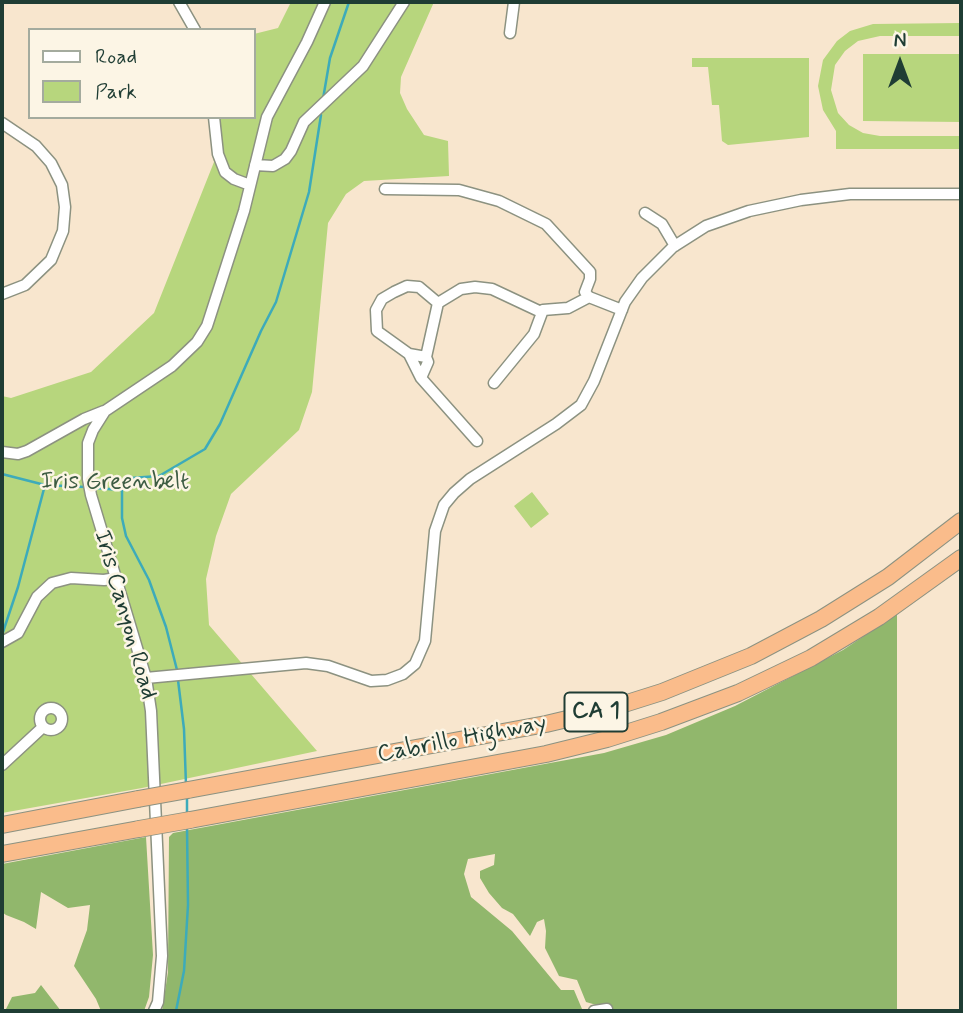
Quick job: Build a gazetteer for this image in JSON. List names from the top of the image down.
{
  "streets": {
    "highway": ["CA 1", "Cabrillo Highway"],
    "street": ["Iris Canyon Road"]
  },
  "parks": ["Iris Greenbelt"],
  "legend": ["Road", "Park"],
  "north": "top"
}
